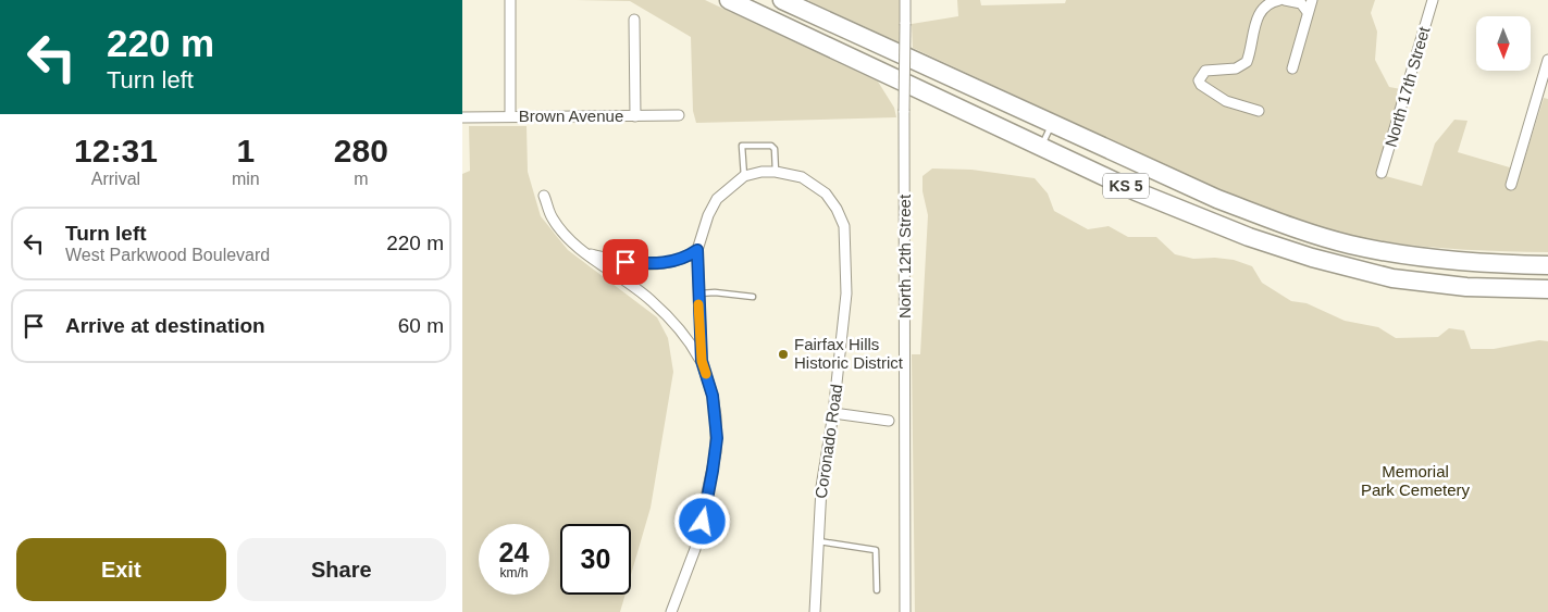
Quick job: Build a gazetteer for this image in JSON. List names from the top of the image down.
{
  "streets": {
    "highway": ["KS 5"],
    "street": [
      "North 17th Street",
      "Brown Avenue",
      "North 12th Street",
      "Coronado Road"
    ]
  },
  "parks": ["Memorial Park Cemetery"],
  "places": ["Fairfax Hills Historic District"],
  "north": "bottom",
  "page": {
    "turn": ["220 m", "Turn left"],
    "eta": [
      "12:31",
      "Arrival",
      "1",
      "min",
      "280",
      "m"
    ],
    "list": [
      {
        "name": "Turn left",
        "note": "West Parkwood Boulevard",
        "value": "220 m"
      },
      {
        "name": "Arrive at destination",
        "value": "60 m"
      }
    ],
    "speed": "24 km/h",
    "limit": "30",
    "buttons": ["Exit", "Share"]
  }
}
